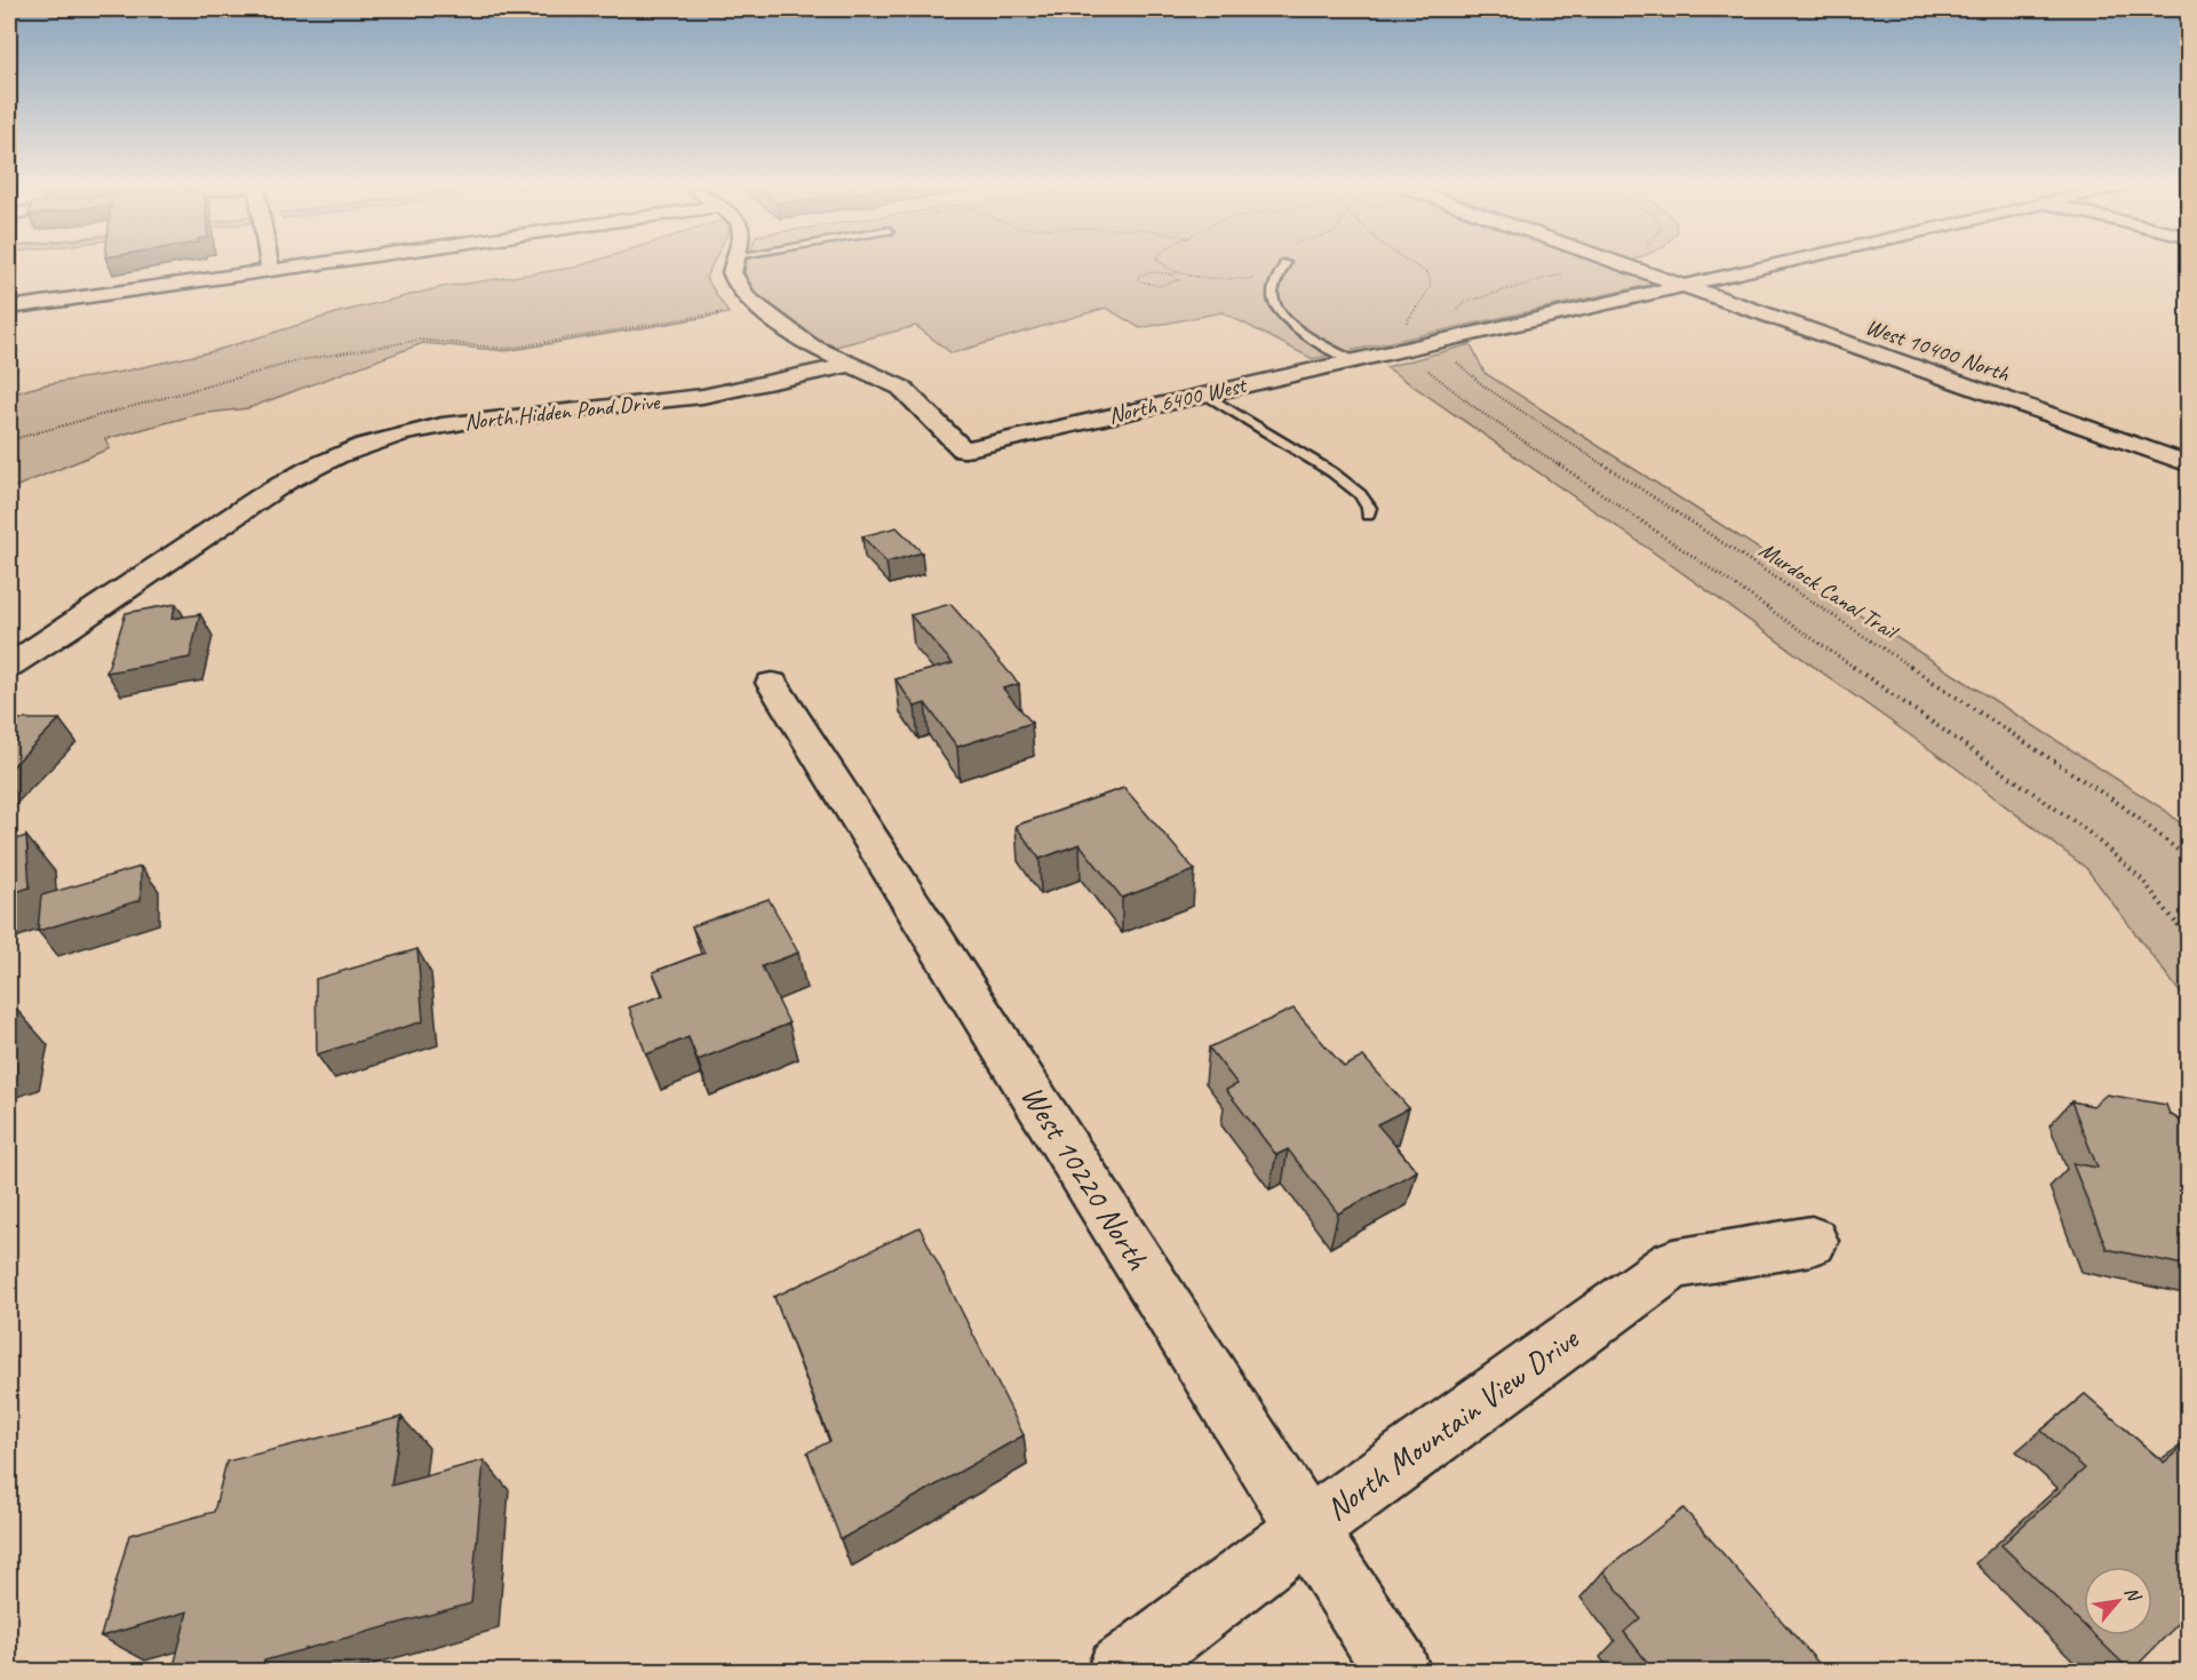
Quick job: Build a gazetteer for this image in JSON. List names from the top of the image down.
{
  "streets": {
    "street": [
      "West 10400 North",
      "North 6400 West",
      "North Hidden Pond Drive",
      "West 10220 North",
      "North Mountain View Drive"
    ],
    "path": ["Murdock Canal Trail"]
  },
  "crossings": [
    ["West 10400 North", "North 6400 West"],
    ["North 6400 West", "North Hidden Pond Drive"],
    ["West 10220 North", "North Mountain View Drive"]
  ],
  "north": "top right"
}
